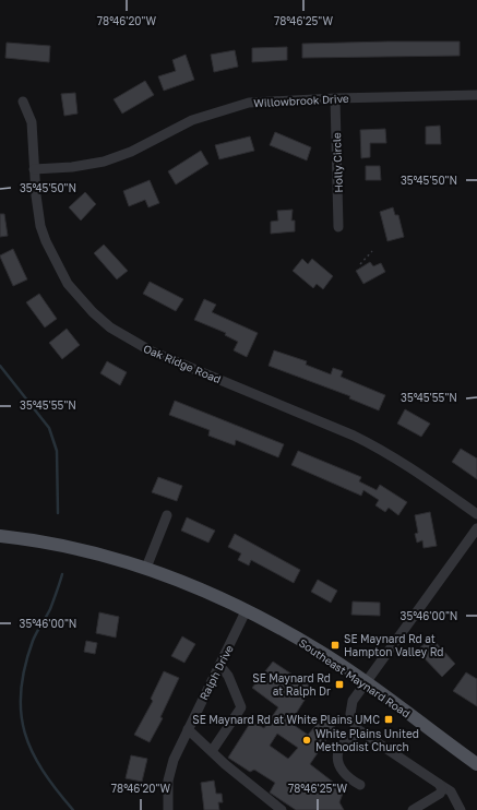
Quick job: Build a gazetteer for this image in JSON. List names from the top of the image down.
{
  "streets": {
    "main road": ["Southeast Maynard Road"],
    "street": [
      "Willowbrook Drive",
      "Holly Circle",
      "Oak Ridge Road",
      "Ralph Drive"
    ]
  },
  "crossings": [
    ["Willowbrook Drive", "Holly Circle"],
    ["Willowbrook Drive", "Oak Ridge Road"],
    ["Ralph Drive", "Southeast Maynard Road"]
  ],
  "places": {
    "transit": ["SE Maynard Rd at Hampton Valley Rd", "SE Maynard Rd at Ralph Dr", "SE Maynard Rd at White Plains UMC"],
    "other": ["White Plains United Methodist Church"]
  },
  "coordinates": [
    "78°46'20\"W",
    "78°46'25\"W",
    "35°45'50\"N",
    "35°45'55\"N",
    "35°46'00\"N"
  ]
}
